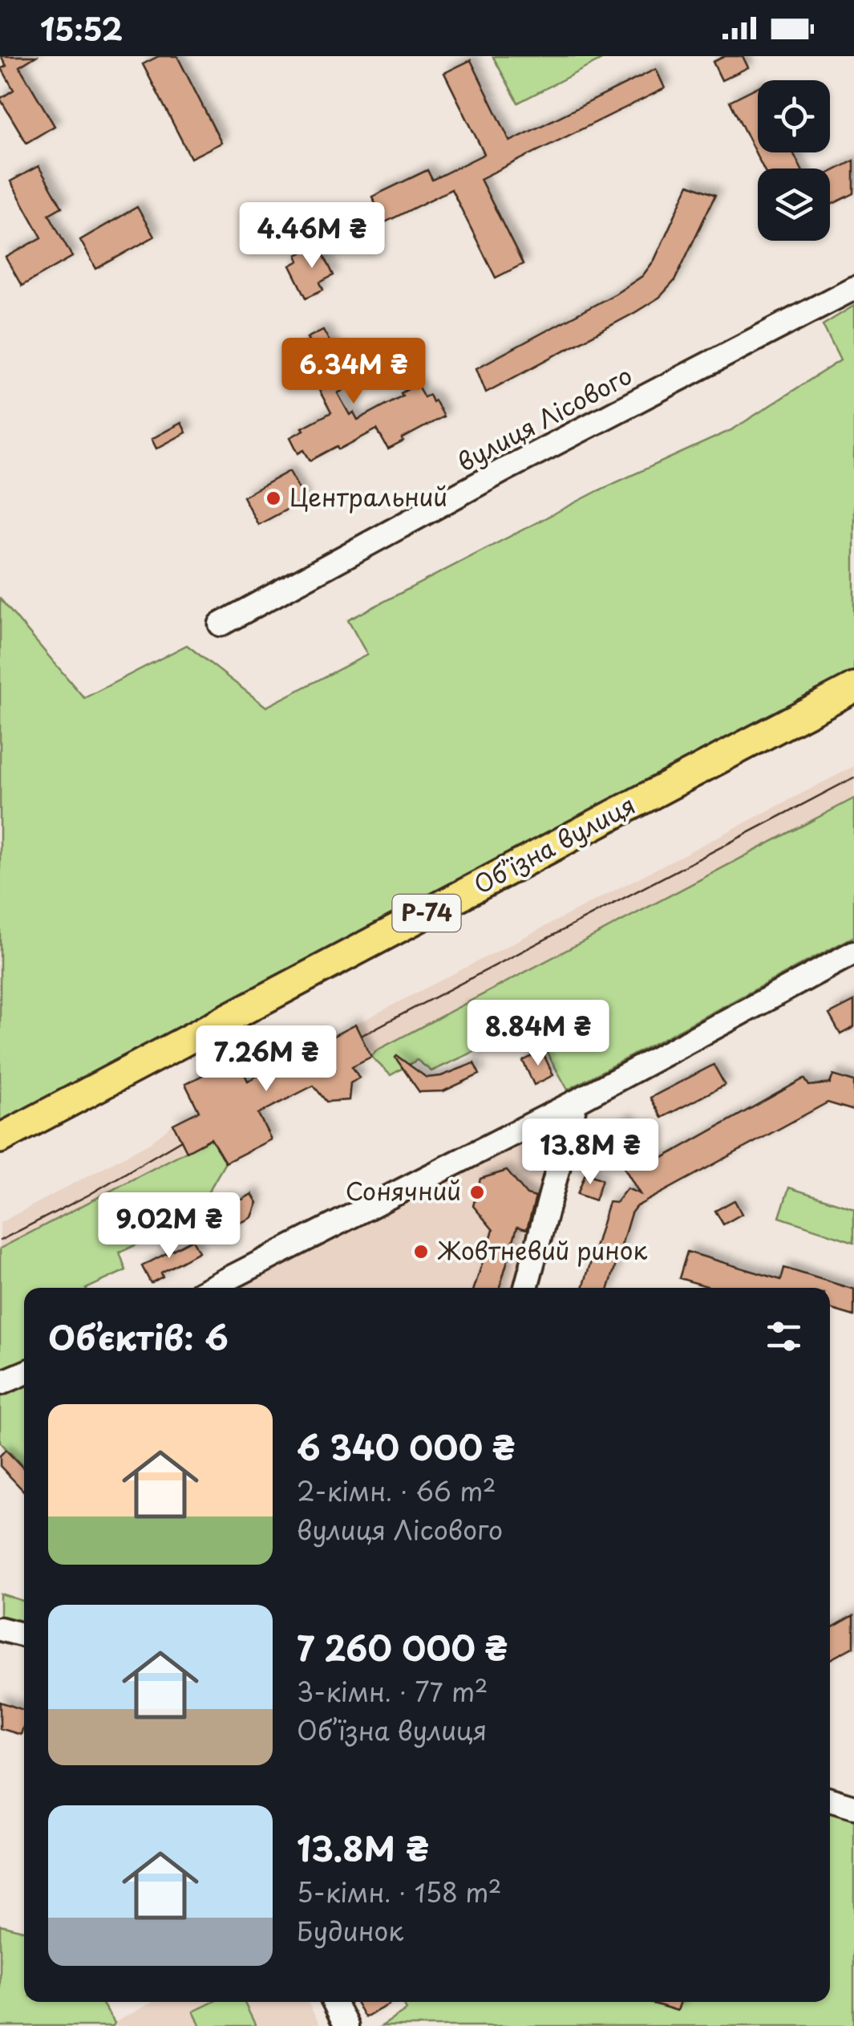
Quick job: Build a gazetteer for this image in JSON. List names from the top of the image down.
{
  "streets": {
    "main road": ["Обʼїзна вулиця", "Р-74"],
    "street": ["вулиця Лісового"]
  },
  "places": ["Центральний", "Сонячний", "Жовтневий ринок"],
  "page": {
    "status": "15:52",
    "price": [
      "4.46M ₴",
      "6.34M ₴",
      "8.84M ₴",
      "7.26M ₴",
      "13.8M ₴",
      "9.02M ₴"
    ],
    "heading": "Об’єктів: 6",
    "list": [
      {
        "name": "6 340 000 ₴",
        "note": "2-кімн. · 66 m² · вулиця Лісового"
      },
      {
        "name": "7 260 000 ₴",
        "note": "3-кімн. · 77 m² · Обʼїзна вулиця"
      },
      {
        "name": "13.8M ₴",
        "note": "5-кімн. · 158 m² · Будинок"
      }
    ]
  }
}
